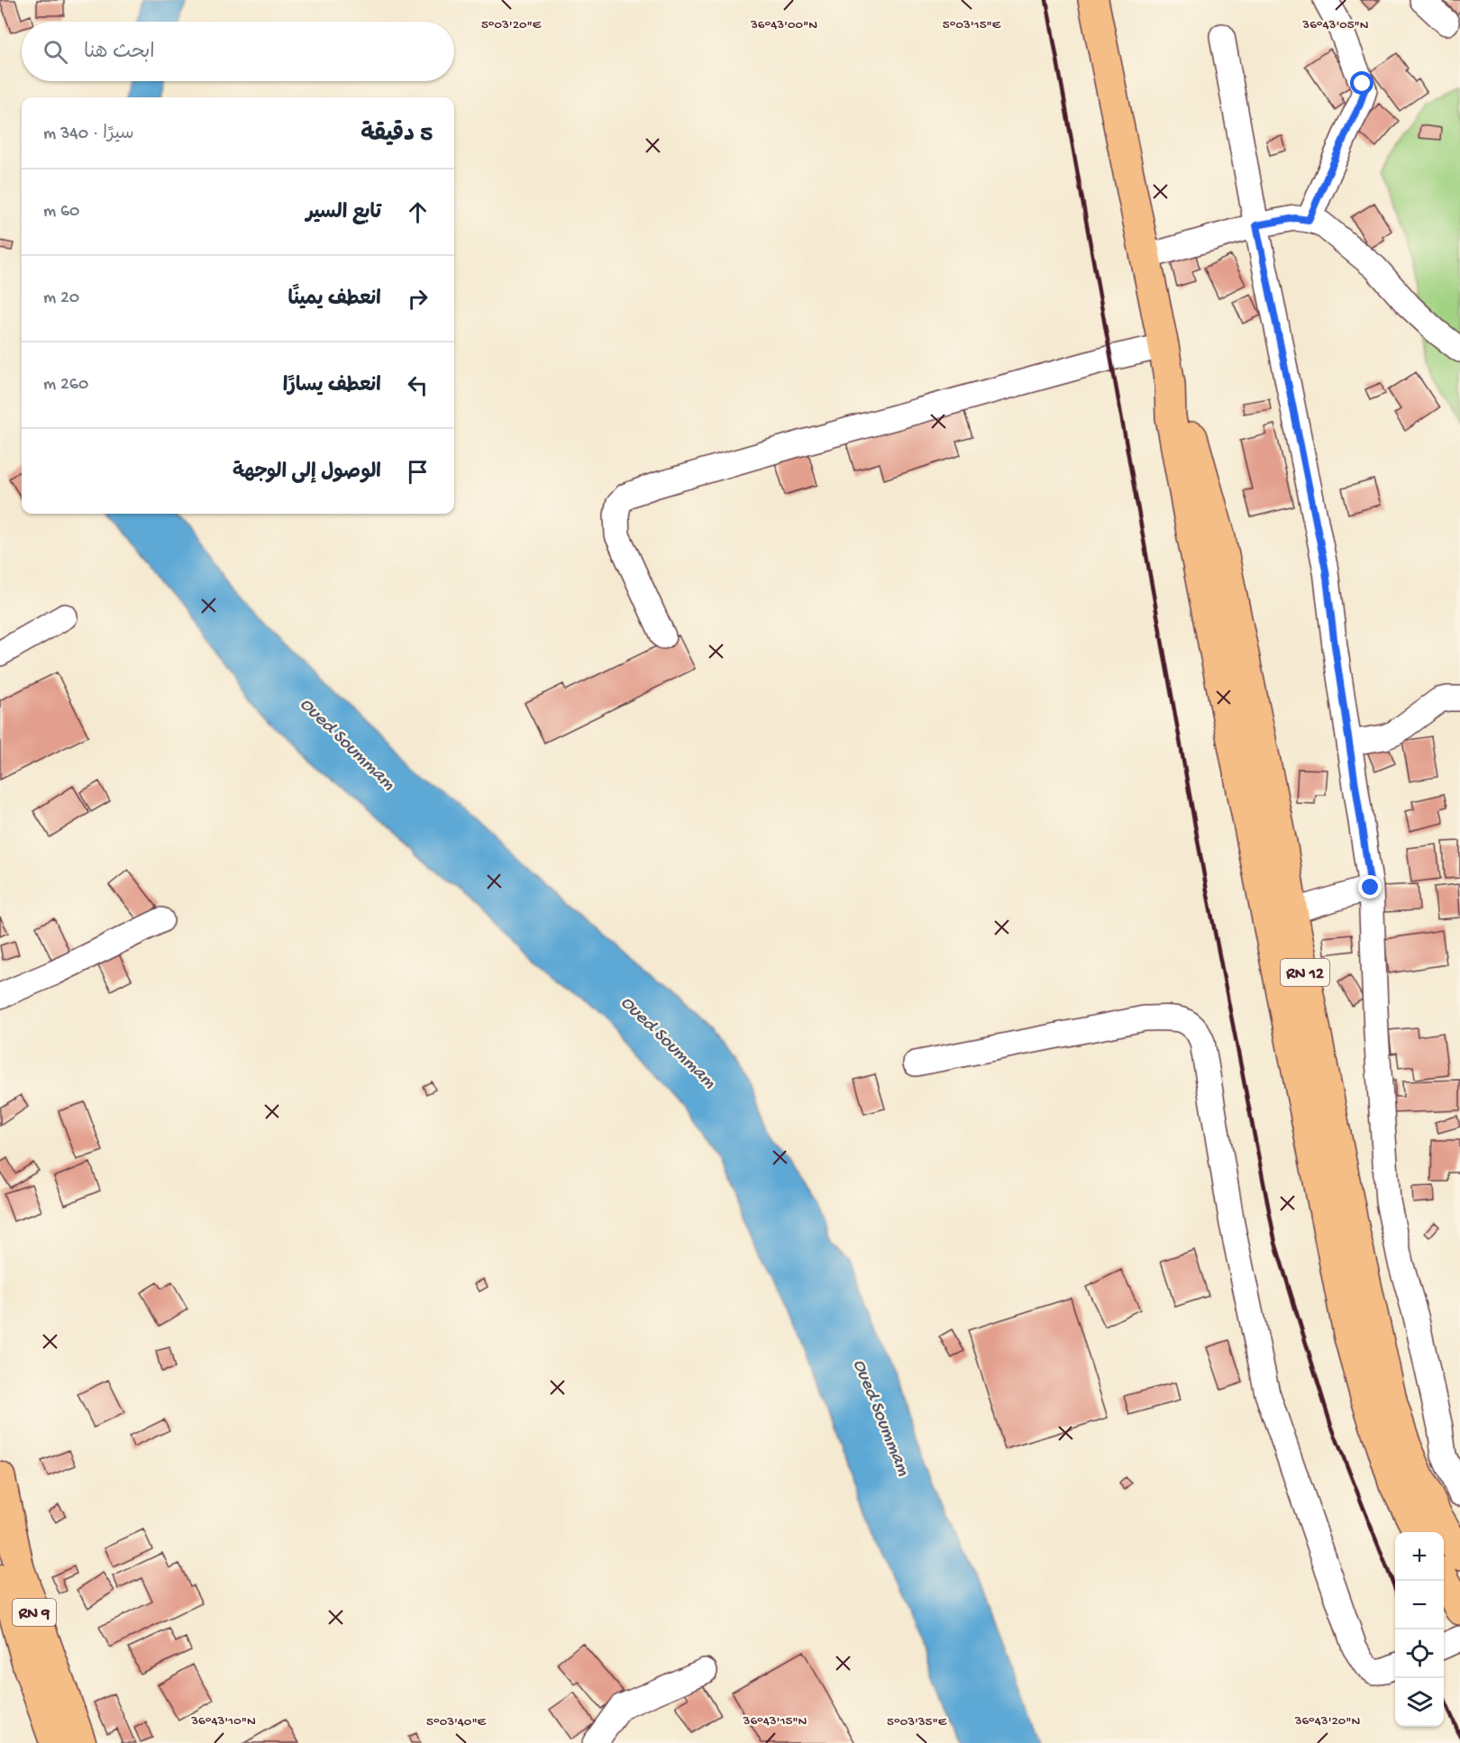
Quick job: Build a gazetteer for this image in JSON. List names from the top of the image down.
{
  "streets": {
    "highway": ["RN 12", "RN 9"]
  },
  "water": ["Oued Soummam"],
  "page": {
    "search": "ابحث هنا",
    "heading": ["5 دقيقة", "سيرًا · 340 m"],
    "list": [
      ["تابع السير", "60 m"],
      ["انعطف يمينًا", "20 m"],
      ["انعطف يسارًا", "260 m"],
      "الوصول إلى الوجهة"
    ],
    "map_buttons": ["+", "−"]
  },
  "coordinates": [
    "5°03'15\"E",
    "5°03'20\"E",
    "36°43'00\"N",
    "36°43'05\"N",
    "36°43'10\"N",
    "36°43'15\"N",
    "36°43'20\"N",
    "5°03'40\"E",
    "5°03'35\"E"
  ]
}
